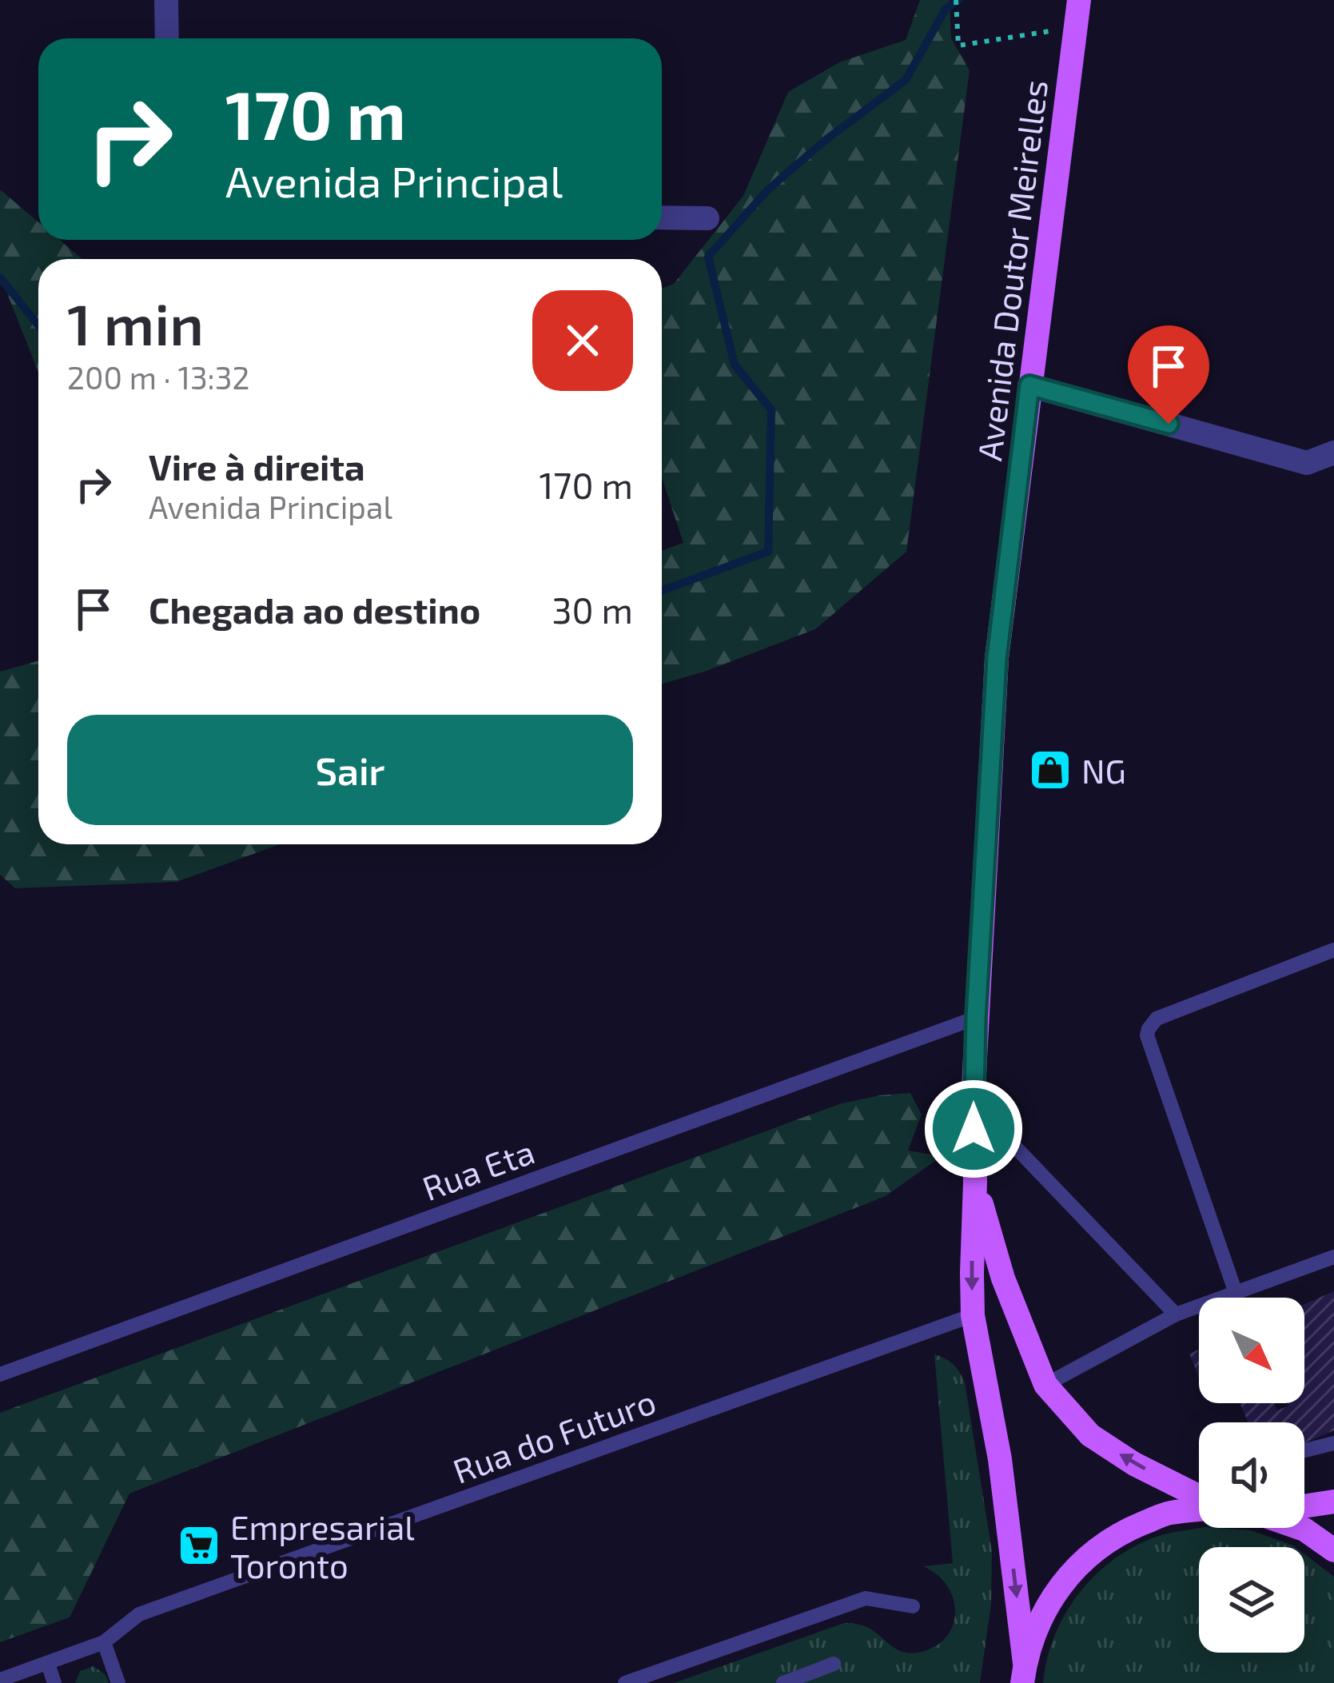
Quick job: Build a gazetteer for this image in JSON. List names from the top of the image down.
{
  "streets": {
    "main road": ["Avenida Doutor Meirelles"],
    "lane": ["Rua Eta", "Rua do Futuro"]
  },
  "crossings": [
    ["Avenida Doutor Meirelles", "Rua Eta"],
    ["Avenida Doutor Meirelles", "Rua do Futuro"]
  ],
  "places": {
    "shop": ["NG"],
    "supermarket": ["Empresarial Toronto"]
  },
  "north": "bottom right",
  "page": {
    "turn": ["170 m", "Avenida Principal"],
    "heading": ["1 min", "200 m · 13:32"],
    "list": [
      {
        "name": "Vire à direita",
        "note": "Avenida Principal",
        "value": "170 m"
      },
      {
        "name": "Chegada ao destino",
        "value": "30 m"
      }
    ],
    "buttons": "Sair"
  }
}
